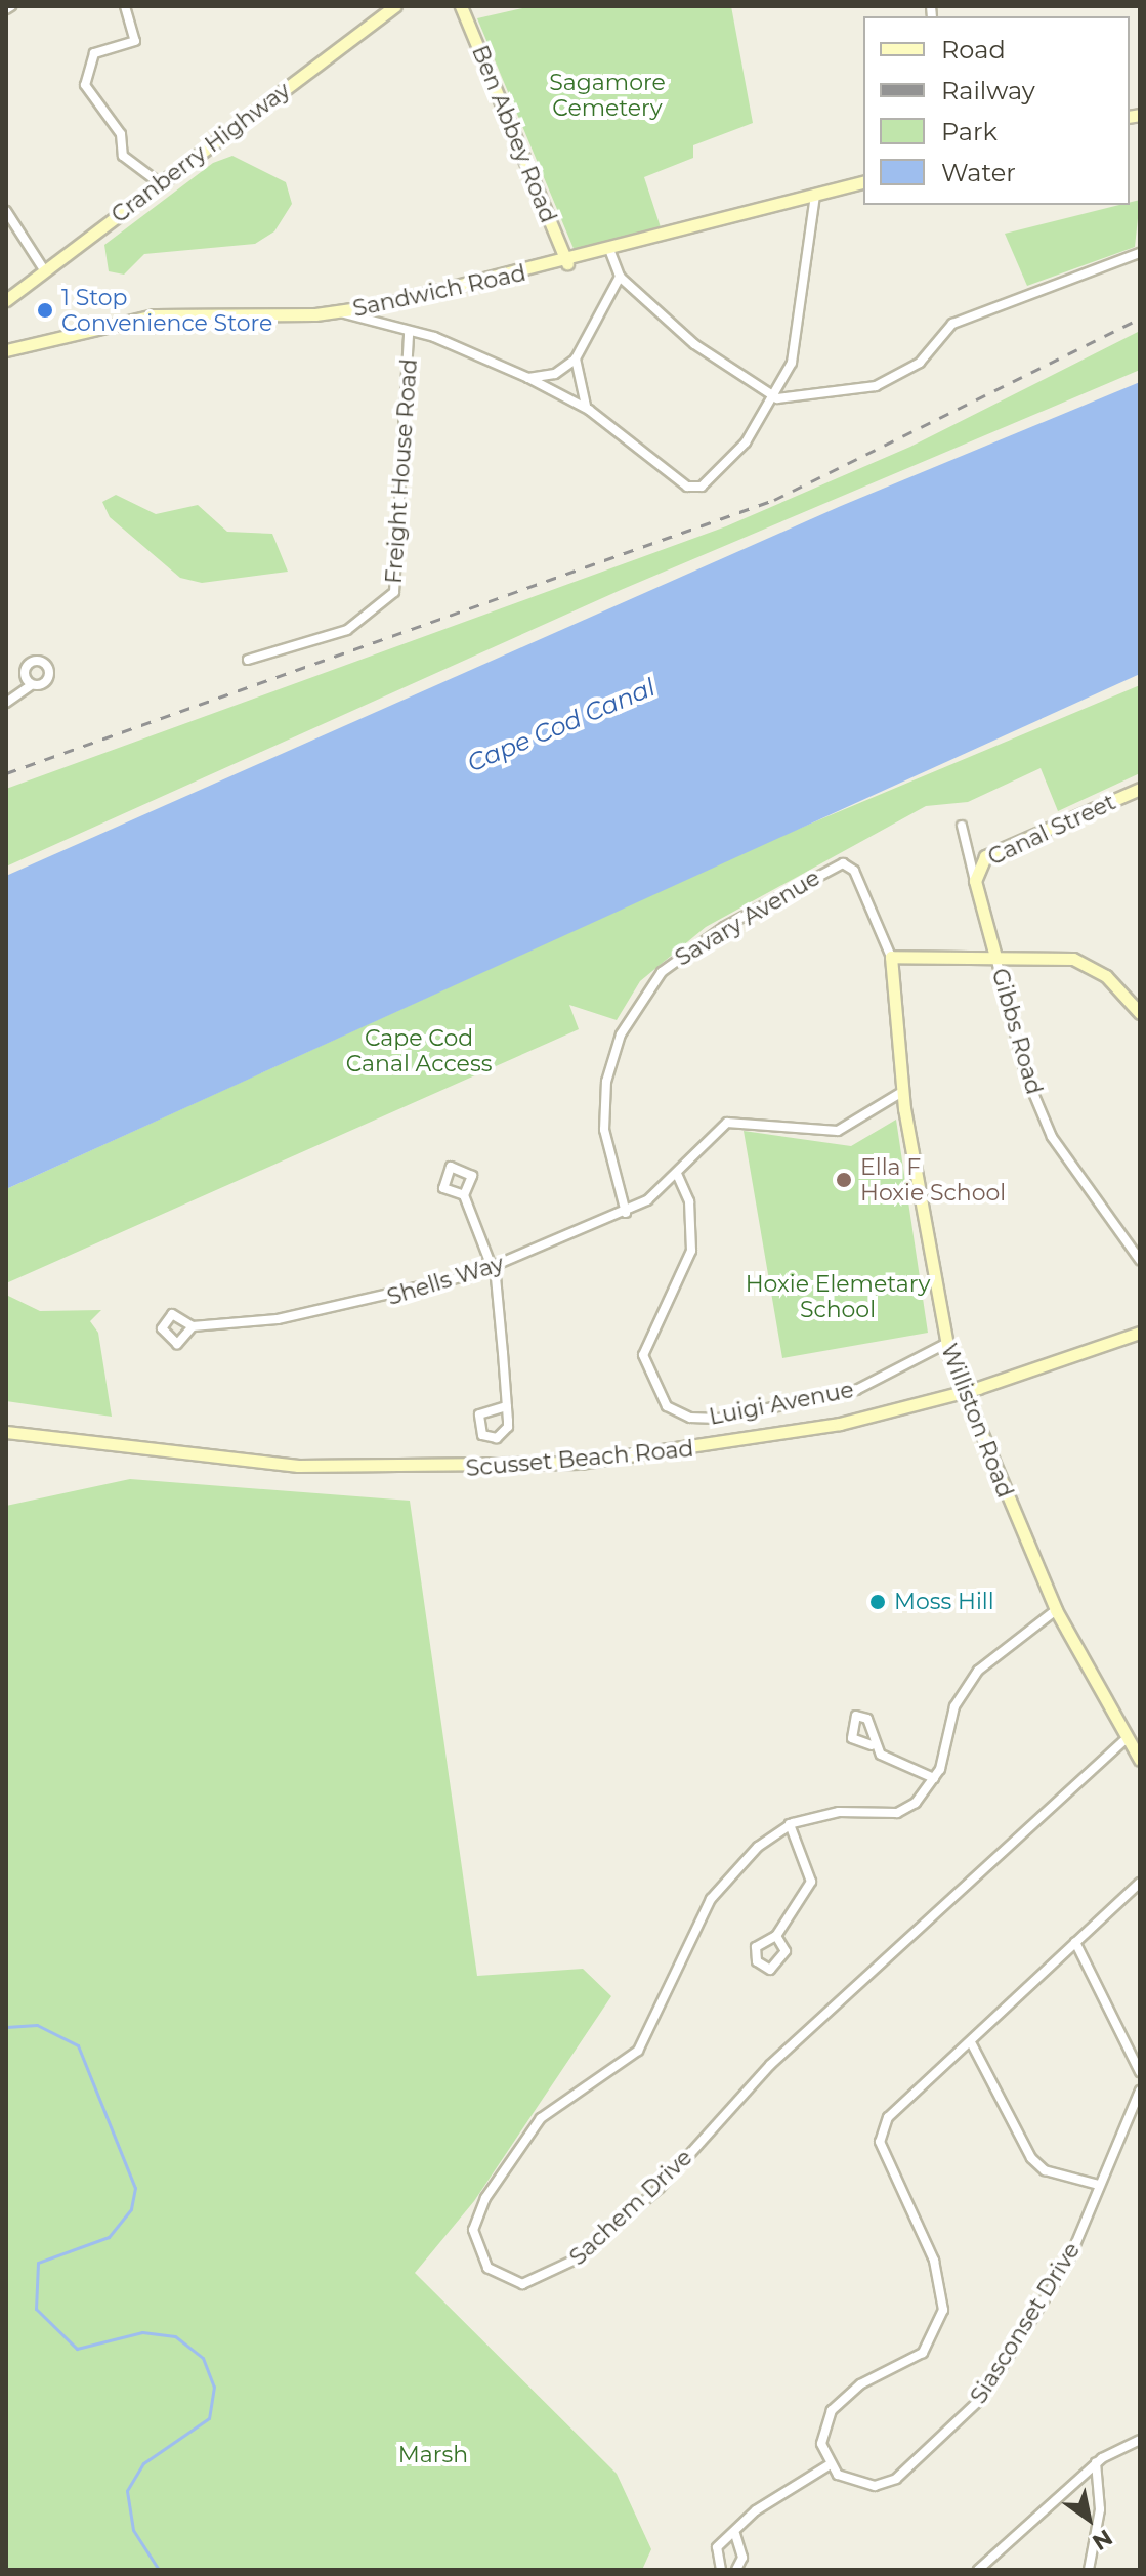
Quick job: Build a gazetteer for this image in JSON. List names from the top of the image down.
{
  "streets": {
    "main road": [
      "Ben Abbey Road",
      "Cranberry Highway",
      "Sandwich Road",
      "Canal Street",
      "Gibbs Road",
      "Williston Road",
      "Scusset Beach Road"
    ],
    "street": [
      "Freight House Road",
      "Savary Avenue",
      "Shells Way",
      "Luigi Avenue",
      "Sachem Drive",
      "Siasconset Drive"
    ]
  },
  "crossings": [
    ["Ben Abbey Road", "Sandwich Road"],
    ["Canal Street", "Gibbs Road"],
    ["Savary Avenue", "Shells Way"],
    ["Savary Avenue", "Williston Road"],
    ["Shells Way", "Luigi Avenue"],
    ["Shells Way", "Williston Road"],
    ["Luigi Avenue", "Williston Road"],
    ["Williston Road", "Scusset Beach Road"],
    ["Williston Road", "Sachem Drive"]
  ],
  "water": ["Cape Cod Canal"],
  "parks": [
    "Sagamore Cemetery",
    "Cape Cod Canal Access",
    "Hoxie Elemetary School",
    "Marsh"
  ],
  "places": ["1 Stop Convenience Store", "Ella F Hoxie School", "Moss Hill"],
  "legend": [
    "Road",
    "Railway",
    "Park",
    "Water"
  ],
  "north": "bottom right"
}
